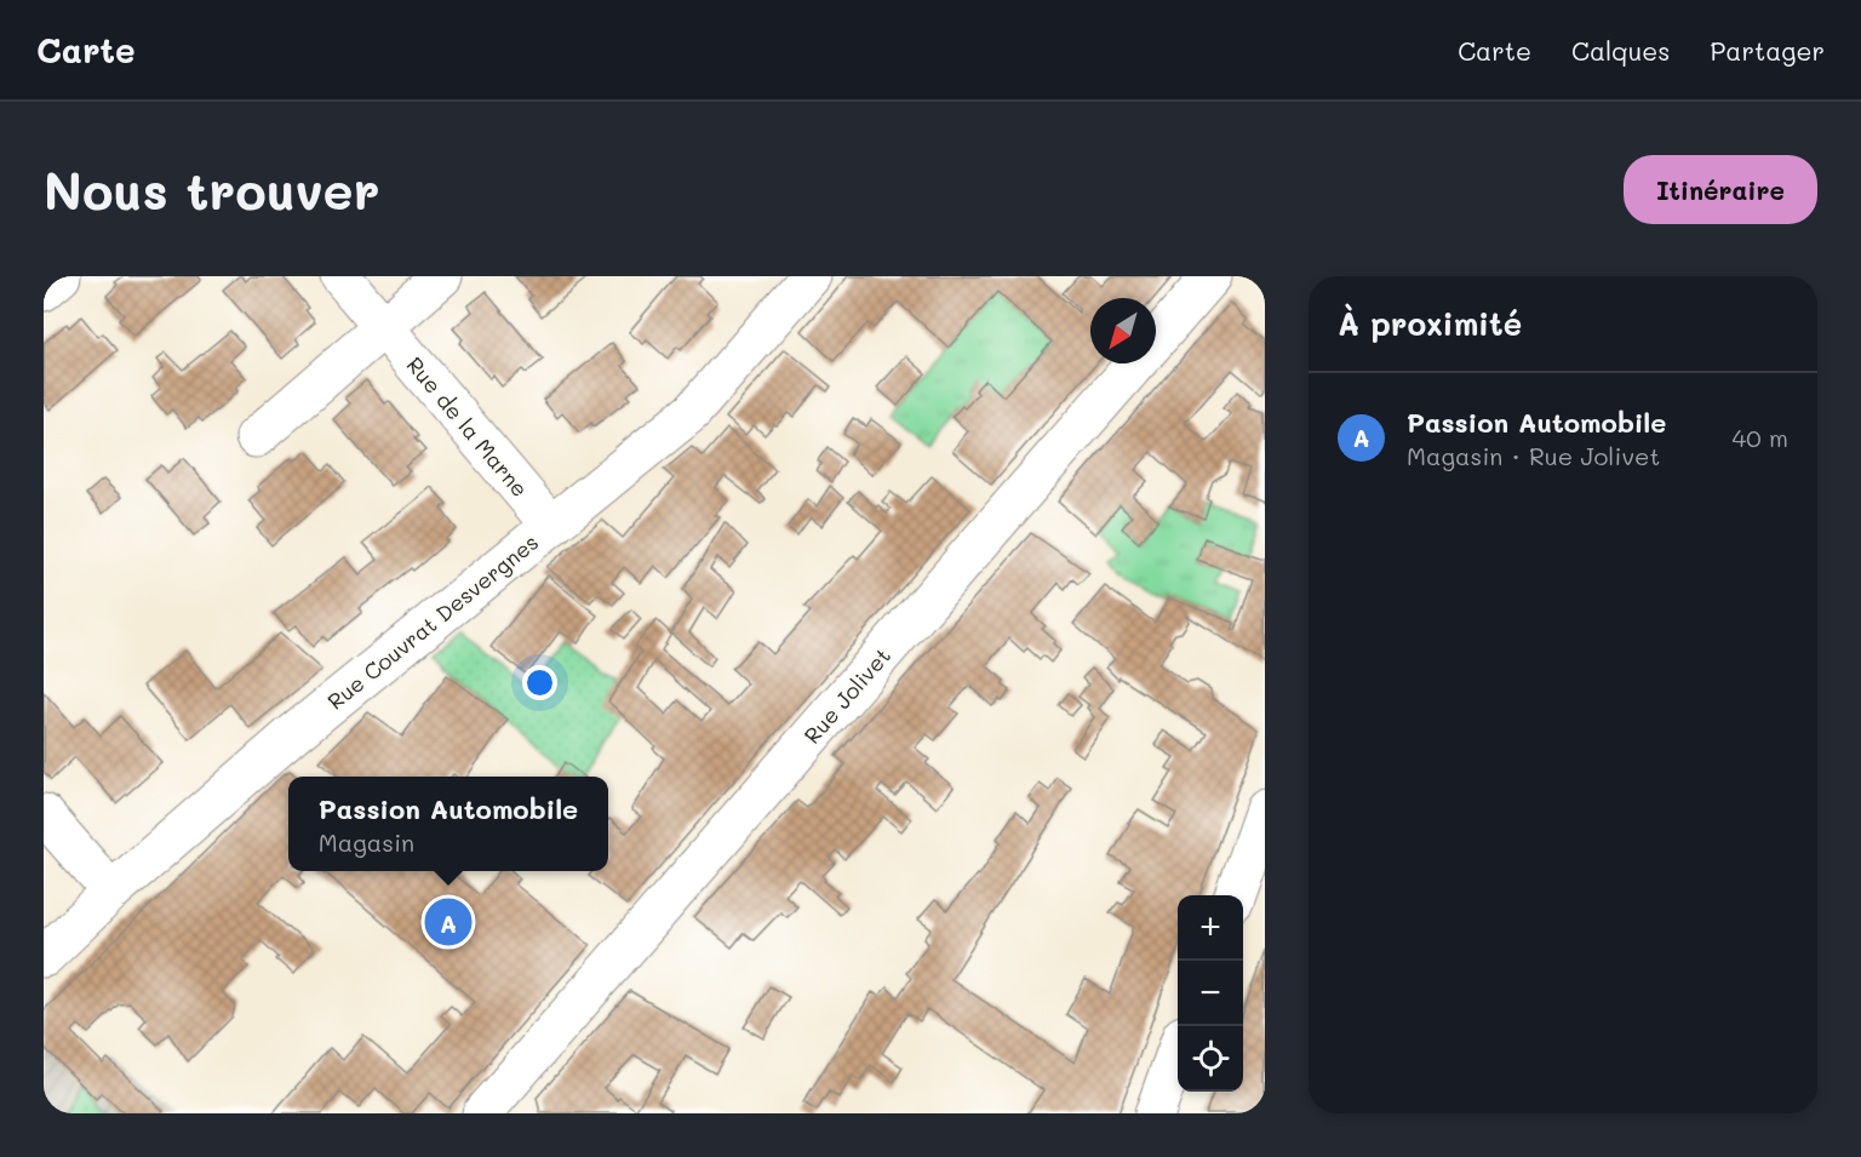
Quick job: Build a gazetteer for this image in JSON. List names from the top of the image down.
{
  "streets": {
    "street": ["Rue de la Marne", "Rue Couvrat Desvergnes", "Rue Jolivet"]
  },
  "crossings": [
    ["Rue de la Marne", "Rue Couvrat Desvergnes"]
  ],
  "north": "bottom left",
  "page": {
    "header": "Carte",
    "nav": ["Carte", "Calques", "Partager"],
    "buttons": "Itinéraire",
    "title": "Nous trouver",
    "heading": "À proximité",
    "list": [
      {
        "mark": "A",
        "name": "Passion Automobile",
        "note": "Magasin · Rue Jolivet",
        "value": "40 m"
      }
    ],
    "popup": ["Passion Automobile", "Magasin"],
    "map_buttons": ["+", "−"],
    "pins": "A"
  }
}
